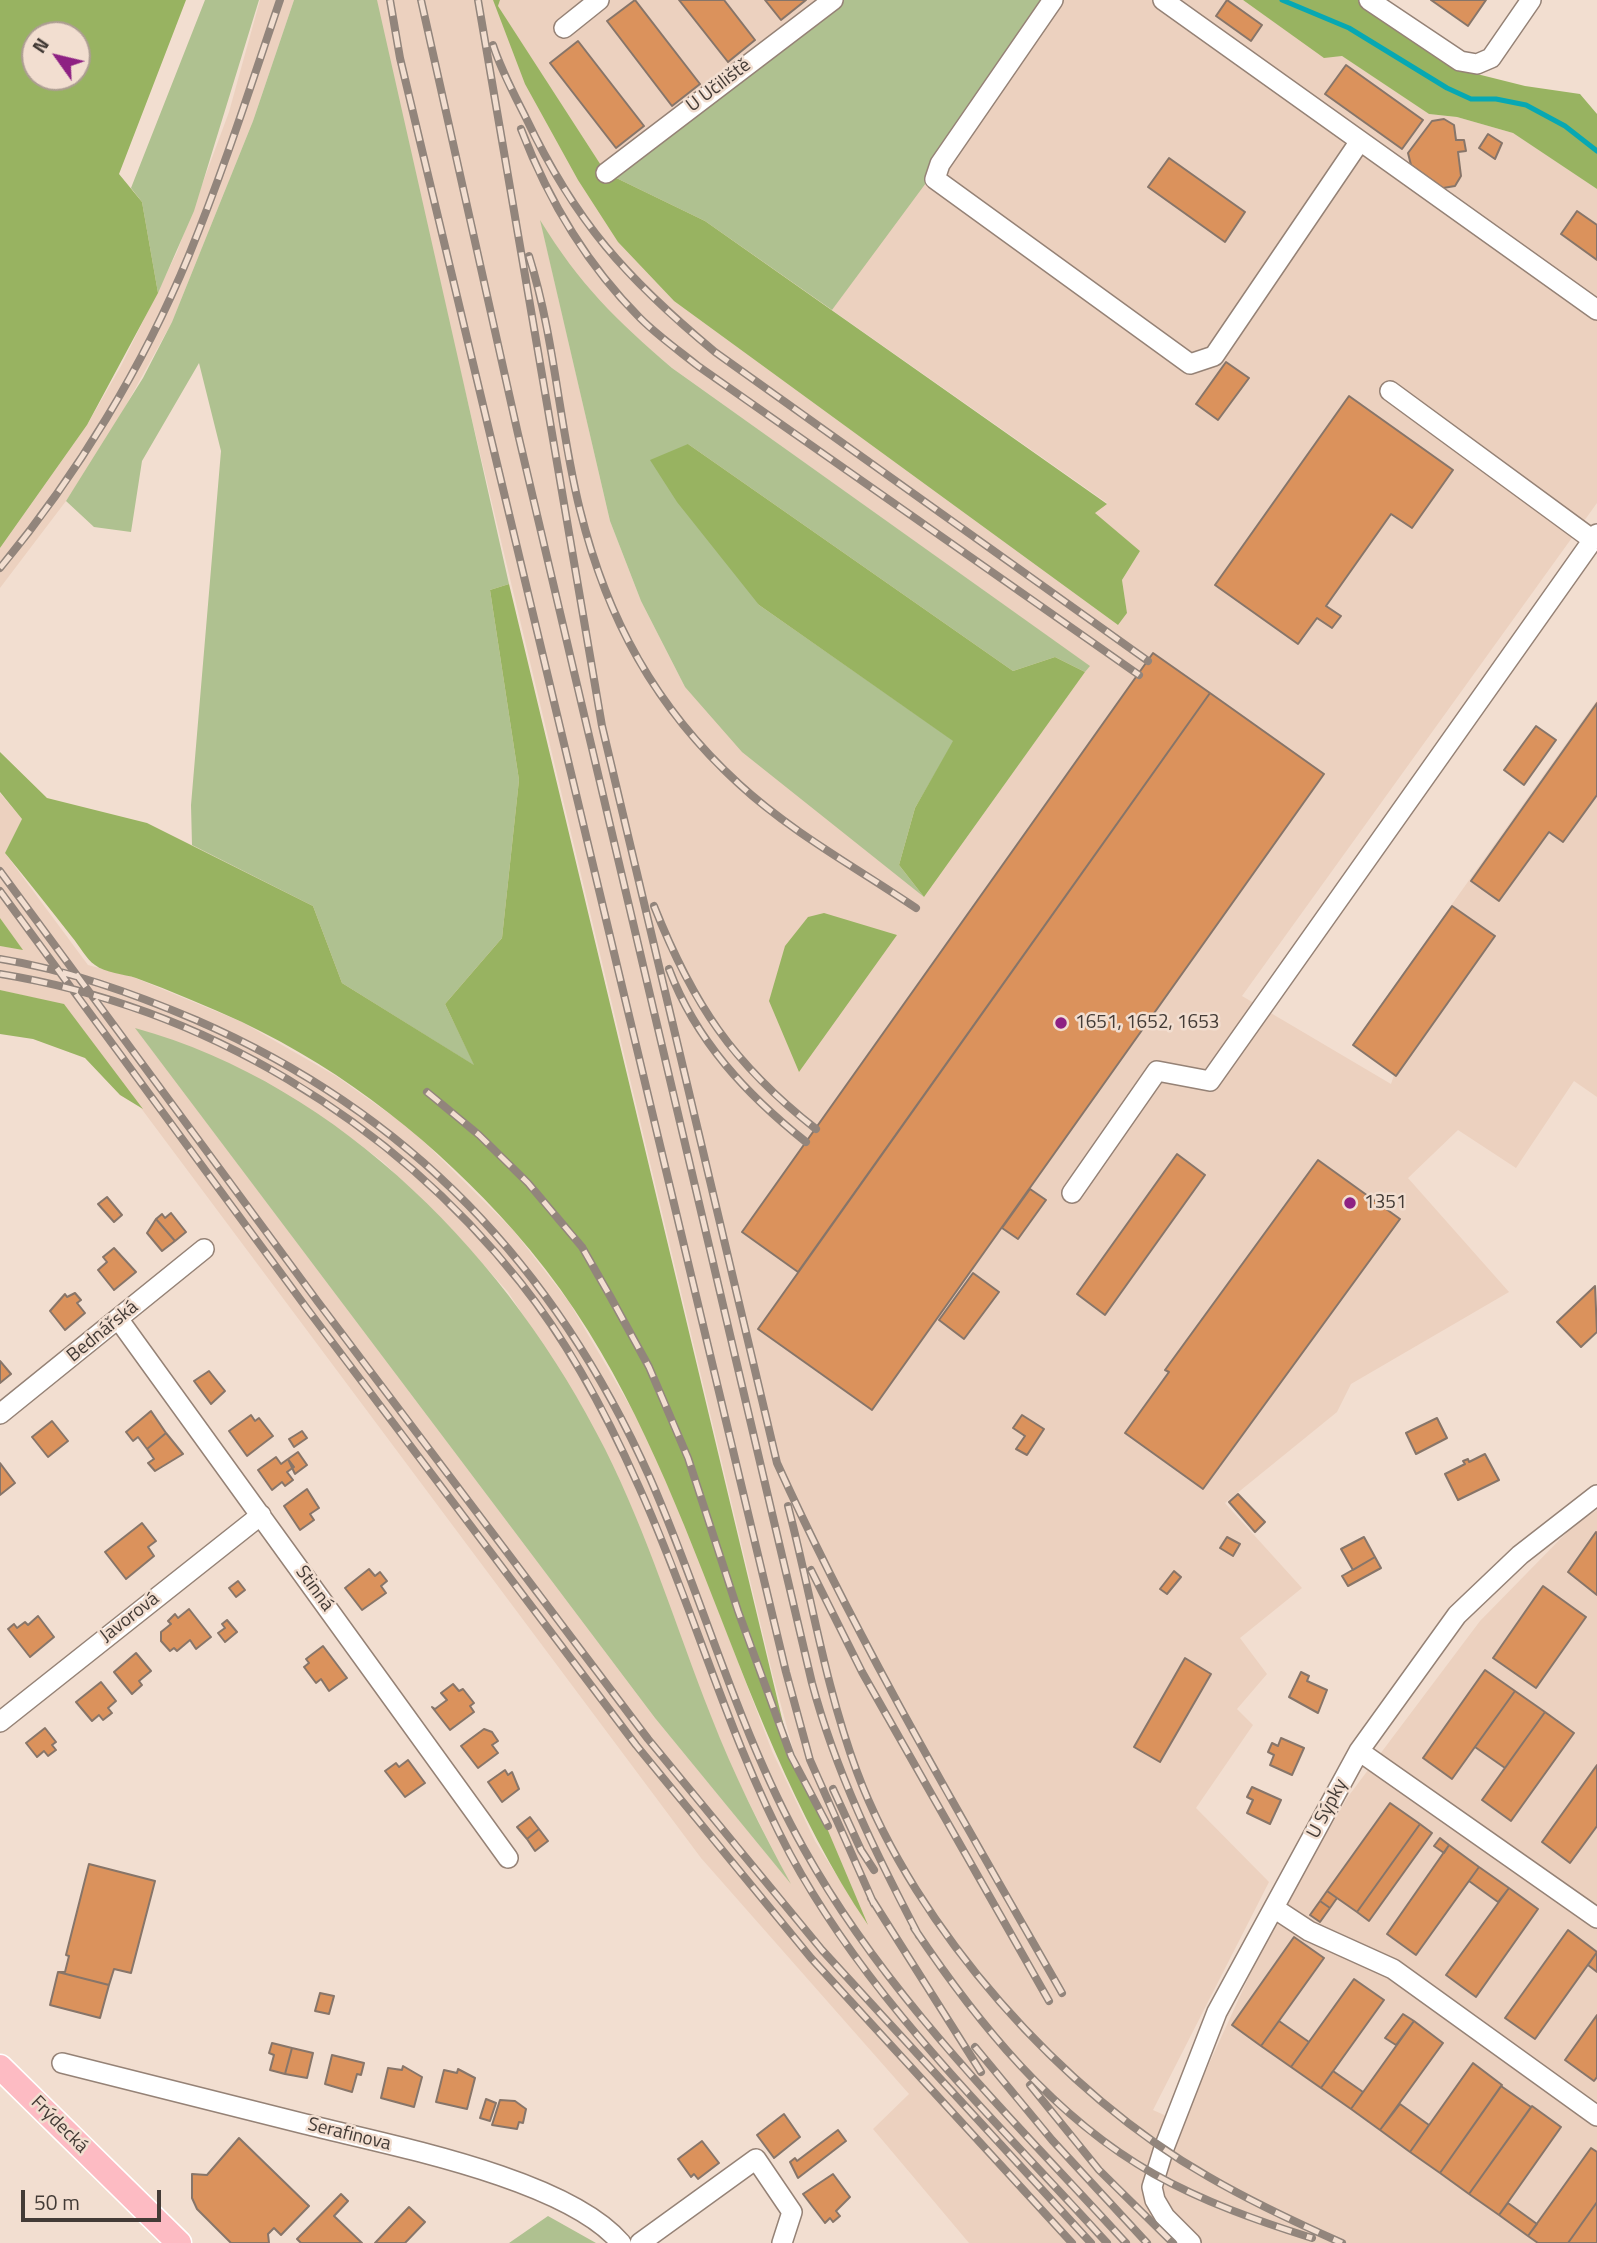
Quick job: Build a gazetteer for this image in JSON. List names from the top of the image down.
{
  "streets": {
    "main road": ["Frýdecká"],
    "street": [
      "U Učiliště",
      "Bednářská",
      "Stinná",
      "Javorová",
      "U Sýpky",
      "Serafinova"
    ]
  },
  "crossings": [
    ["Bednářská", "Stinná"],
    ["Stinná", "Javorová"]
  ],
  "places": ["1651, 1652, 1653", "1351"],
  "scale_bar": "50 m",
  "north": "top left"
}
